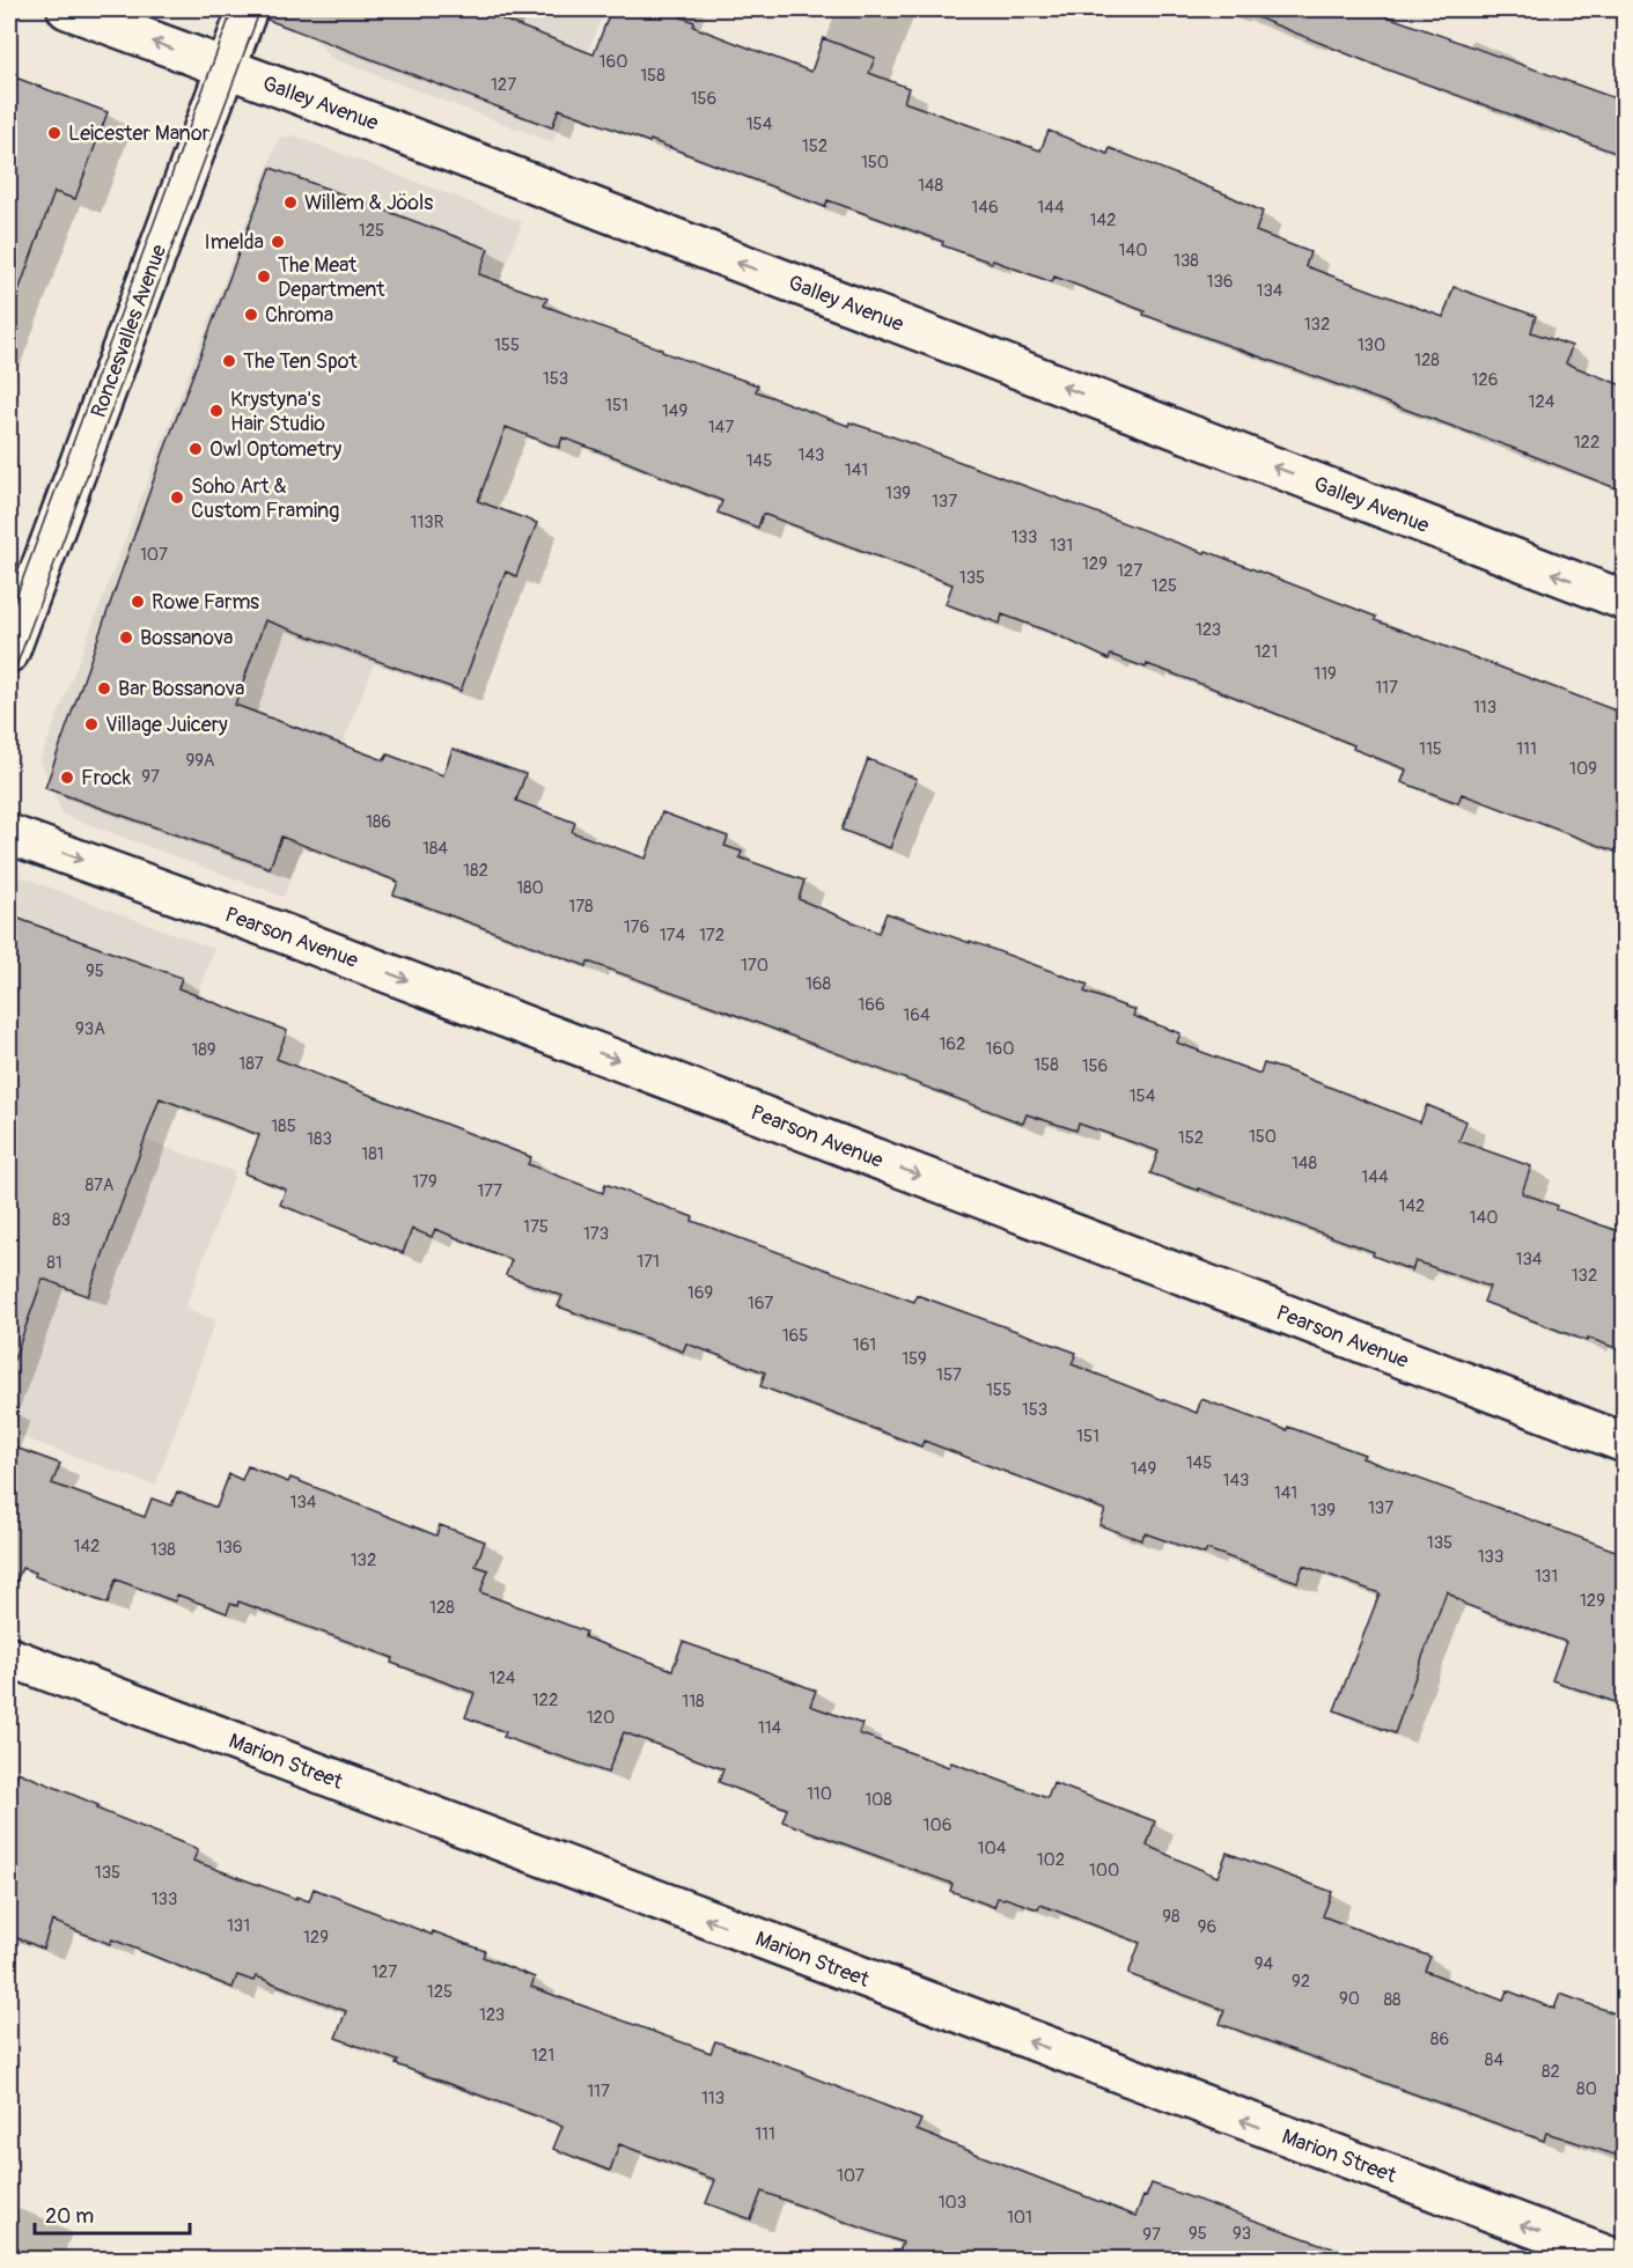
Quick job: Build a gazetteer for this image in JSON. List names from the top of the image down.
{
  "streets": {
    "street": [
      "Galley Avenue",
      "Roncesvalles Avenue",
      "Pearson Avenue",
      "Marion Street"
    ]
  },
  "crossings": [
    ["Galley Avenue", "Roncesvalles Avenue"]
  ],
  "one_way": ["Galley Avenue", "Pearson Avenue", "Marion Street"],
  "places": [
    "Leicester Manor",
    "Willem & Jöols",
    "Imelda",
    "The Meat Department",
    "Chroma",
    "The Ten Spot",
    "Krystyna's Hair Studio",
    "Owl Optometry",
    "Soho Art & Custom Framing",
    "Rowe Farms",
    "Bossanova",
    "Bar Bossanova",
    "Village Juicery",
    "Frock"
  ],
  "house_numbers": [
    "160",
    "158",
    "127",
    "156",
    "154",
    "152",
    "150",
    "148",
    "146",
    "144",
    "142",
    "125",
    "140",
    "138",
    "136",
    "134",
    "132",
    "155",
    "130",
    "128",
    "153",
    "126",
    "124",
    "151",
    "149",
    "147",
    "122",
    "143",
    "145",
    "141",
    "139",
    "137",
    "113R",
    "133",
    "131",
    "107",
    "129",
    "127",
    "135",
    "125",
    "123",
    "121",
    "119",
    "117",
    "113",
    "115",
    "111",
    "99A",
    "109",
    "97",
    "186",
    "184",
    "182",
    "180",
    "178",
    "176",
    "174",
    "172",
    "170",
    "95",
    "168",
    "166",
    "164",
    "93A",
    "162",
    "160",
    "189",
    "187",
    "158",
    "156",
    "154",
    "185",
    "150",
    "152",
    "183",
    "181",
    "148",
    "144",
    "179",
    "87A",
    "177",
    "142",
    "140",
    "83",
    "175",
    "173",
    "134",
    "171",
    "81",
    "132",
    "169",
    "167",
    "165",
    "161",
    "159",
    "157",
    "155",
    "153",
    "151",
    "145",
    "149",
    "143",
    "141",
    "134",
    "137",
    "139",
    "135",
    "142",
    "136",
    "138",
    "133",
    "132",
    "131",
    "129",
    "128",
    "124",
    "122",
    "118",
    "120",
    "114",
    "110",
    "108",
    "106",
    "104",
    "102",
    "100",
    "135",
    "133",
    "98",
    "131",
    "96",
    "129",
    "94",
    "127",
    "92",
    "125",
    "90",
    "88",
    "123",
    "86",
    "121",
    "84",
    "82",
    "80",
    "117",
    "113",
    "111",
    "107",
    "103",
    "101",
    "95",
    "93",
    "97"
  ],
  "scale_bar": "20 m"
}
